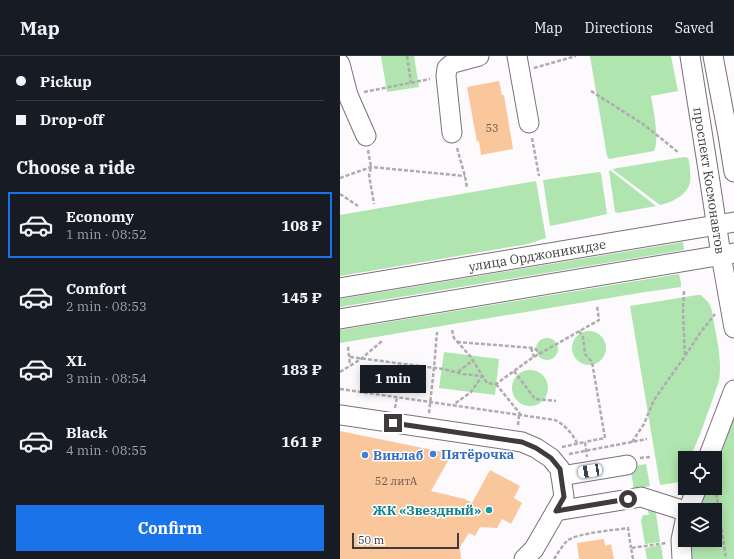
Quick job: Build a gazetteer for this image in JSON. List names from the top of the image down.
{
  "streets": {
    "street": ["проспект Космонавтов", "улица Орджоникидзе"]
  },
  "crossings": [
    ["проспект Космонавтов", "улица Орджоникидзе"]
  ],
  "places": ["Пятёрочка", "Винлаб", "ЖК «Звездный»"],
  "house_numbers": ["53", "52 литА"],
  "scale_bar": "50 m",
  "page": {
    "header": "Map",
    "nav": ["Map", "Directions", "Saved"],
    "banner": ["Pickup", "Drop-off"],
    "heading": "Choose a ride",
    "list": [
      {
        "name": "Economy",
        "note": "1 min · 08:52",
        "value": "108 ₽"
      },
      {
        "name": "Comfort",
        "note": "2 min · 08:53",
        "value": "145 ₽"
      },
      {
        "name": "XL",
        "note": "3 min · 08:54",
        "value": "183 ₽"
      },
      {
        "name": "Black",
        "note": "4 min · 08:55",
        "value": "161 ₽"
      }
    ],
    "bubble": "1 min",
    "buttons": "Confirm",
    "scale": "50 m"
  }
}
